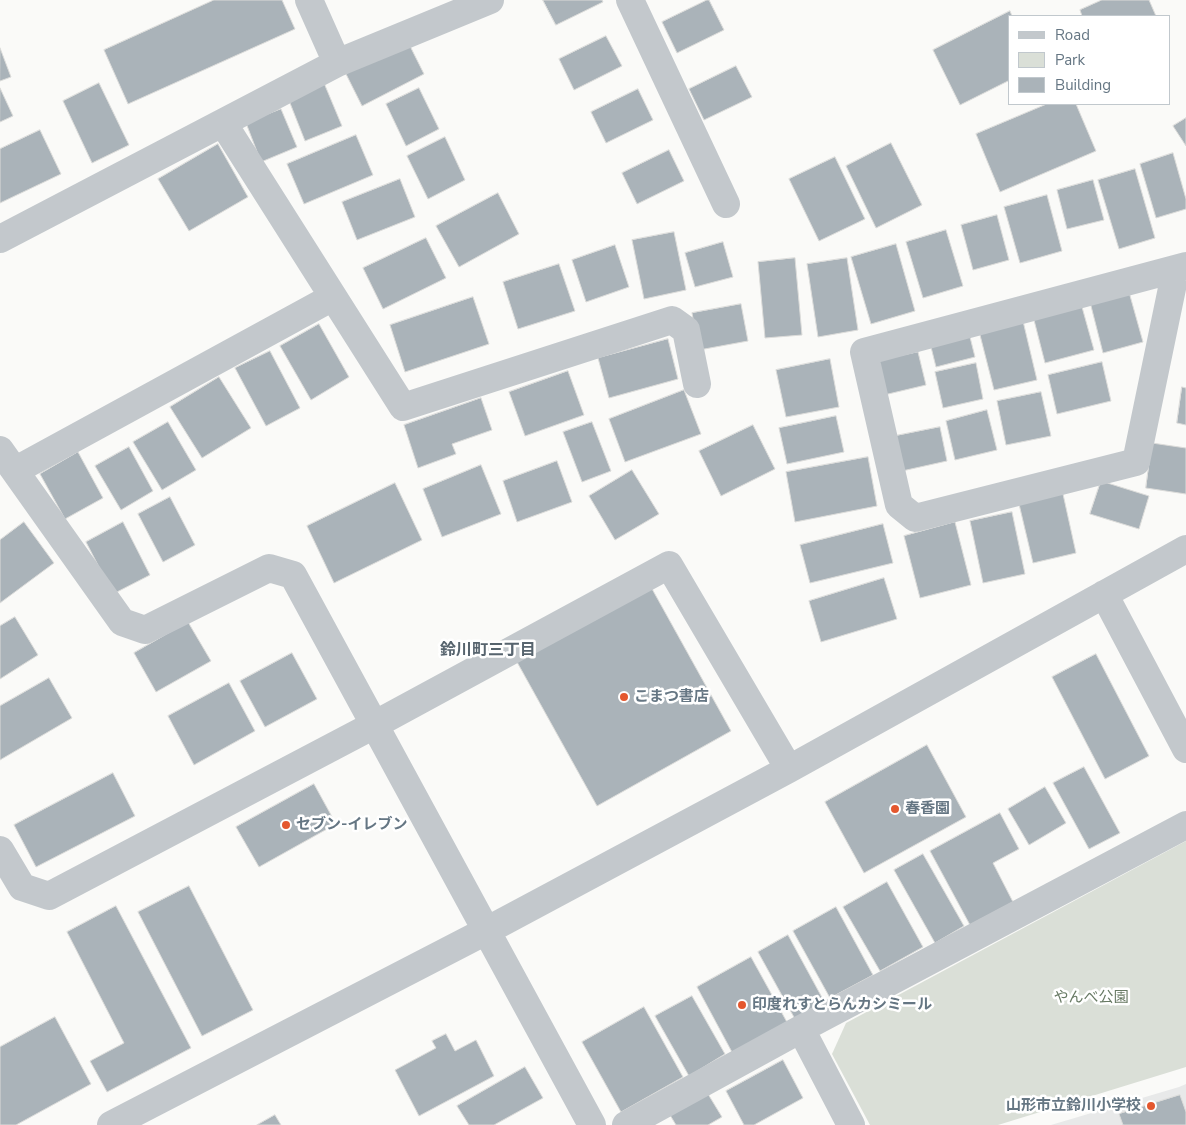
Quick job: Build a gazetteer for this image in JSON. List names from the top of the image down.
{
  "districts": ["鈴川町三丁目"],
  "parks": ["やんべ公園"],
  "places": [
    "こまつ書店",
    "春香園",
    "セブン-イレブン",
    "印度れすとらんカシミール",
    "山形市立鈴川小学校"
  ],
  "legend": ["Road", "Park", "Building"]
}
